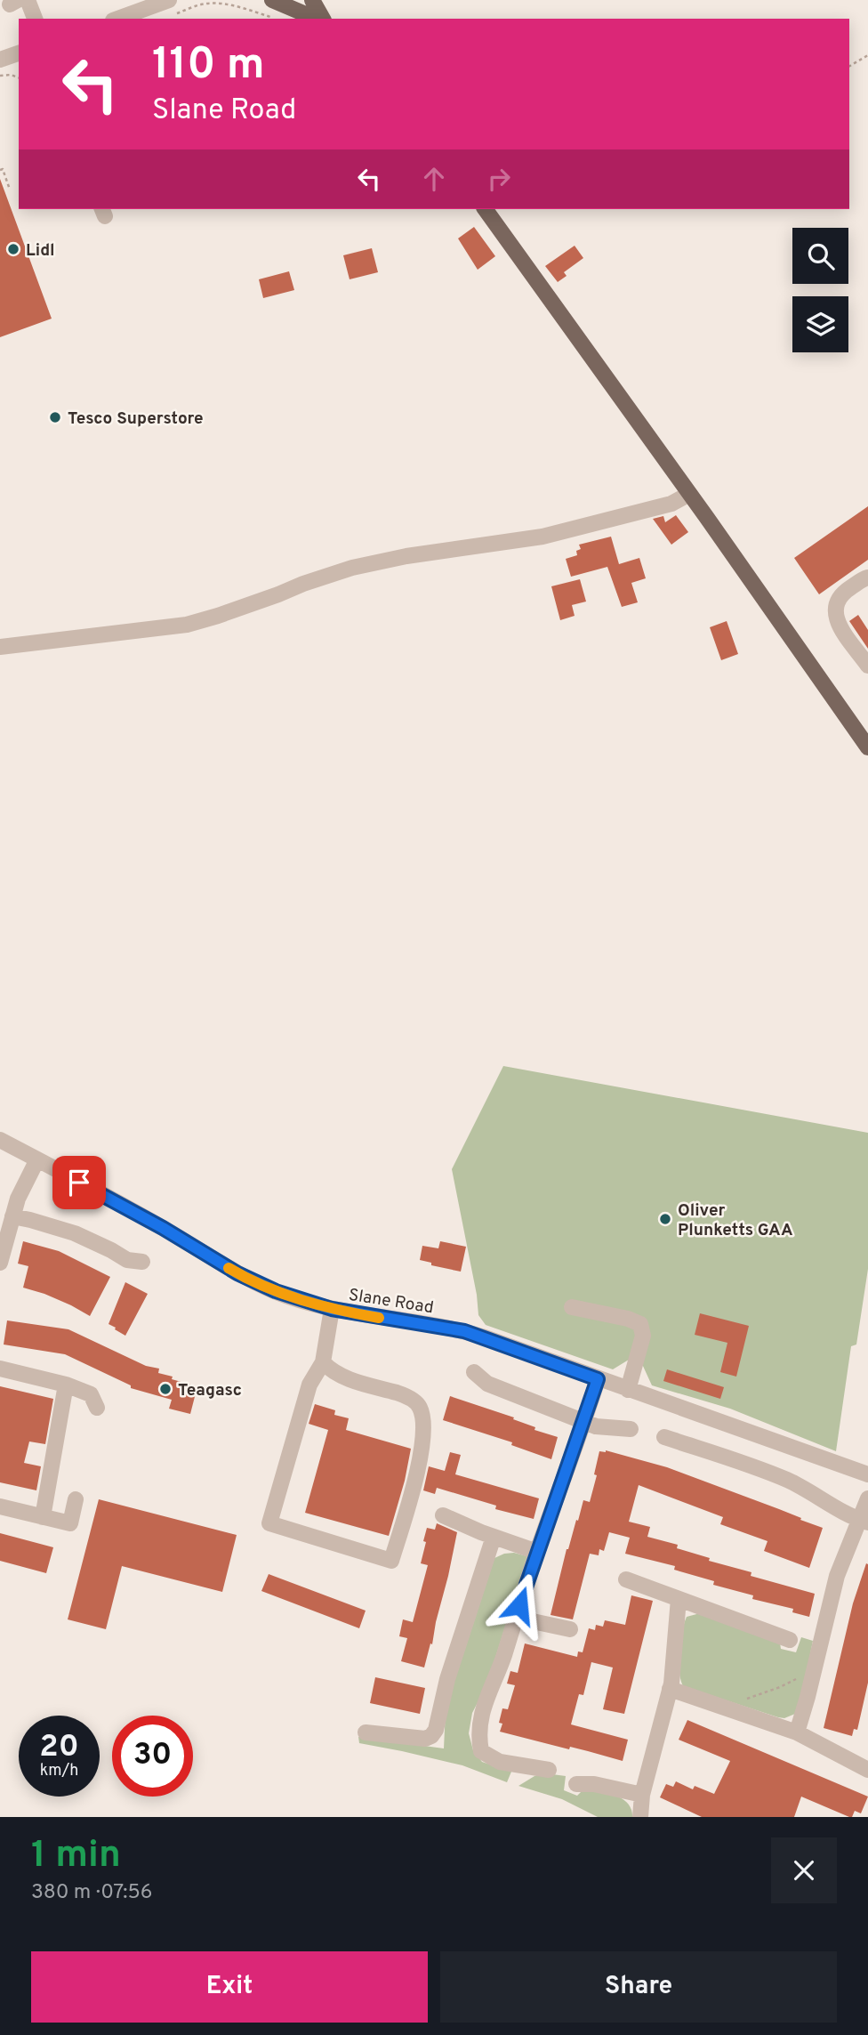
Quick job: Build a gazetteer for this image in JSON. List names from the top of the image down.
{
  "streets": {
    "street": ["Slane Road"]
  },
  "places": [
    "Lidl",
    "Tesco Superstore",
    "Oliver Plunketts GAA",
    "Teagasc"
  ],
  "page": {
    "turn": ["110 m", "Slane Road"],
    "speed": "20 km/h",
    "limit": "30",
    "heading": ["1 min", "380 m · 07:56"],
    "buttons": ["Exit", "Share"]
  }
}
